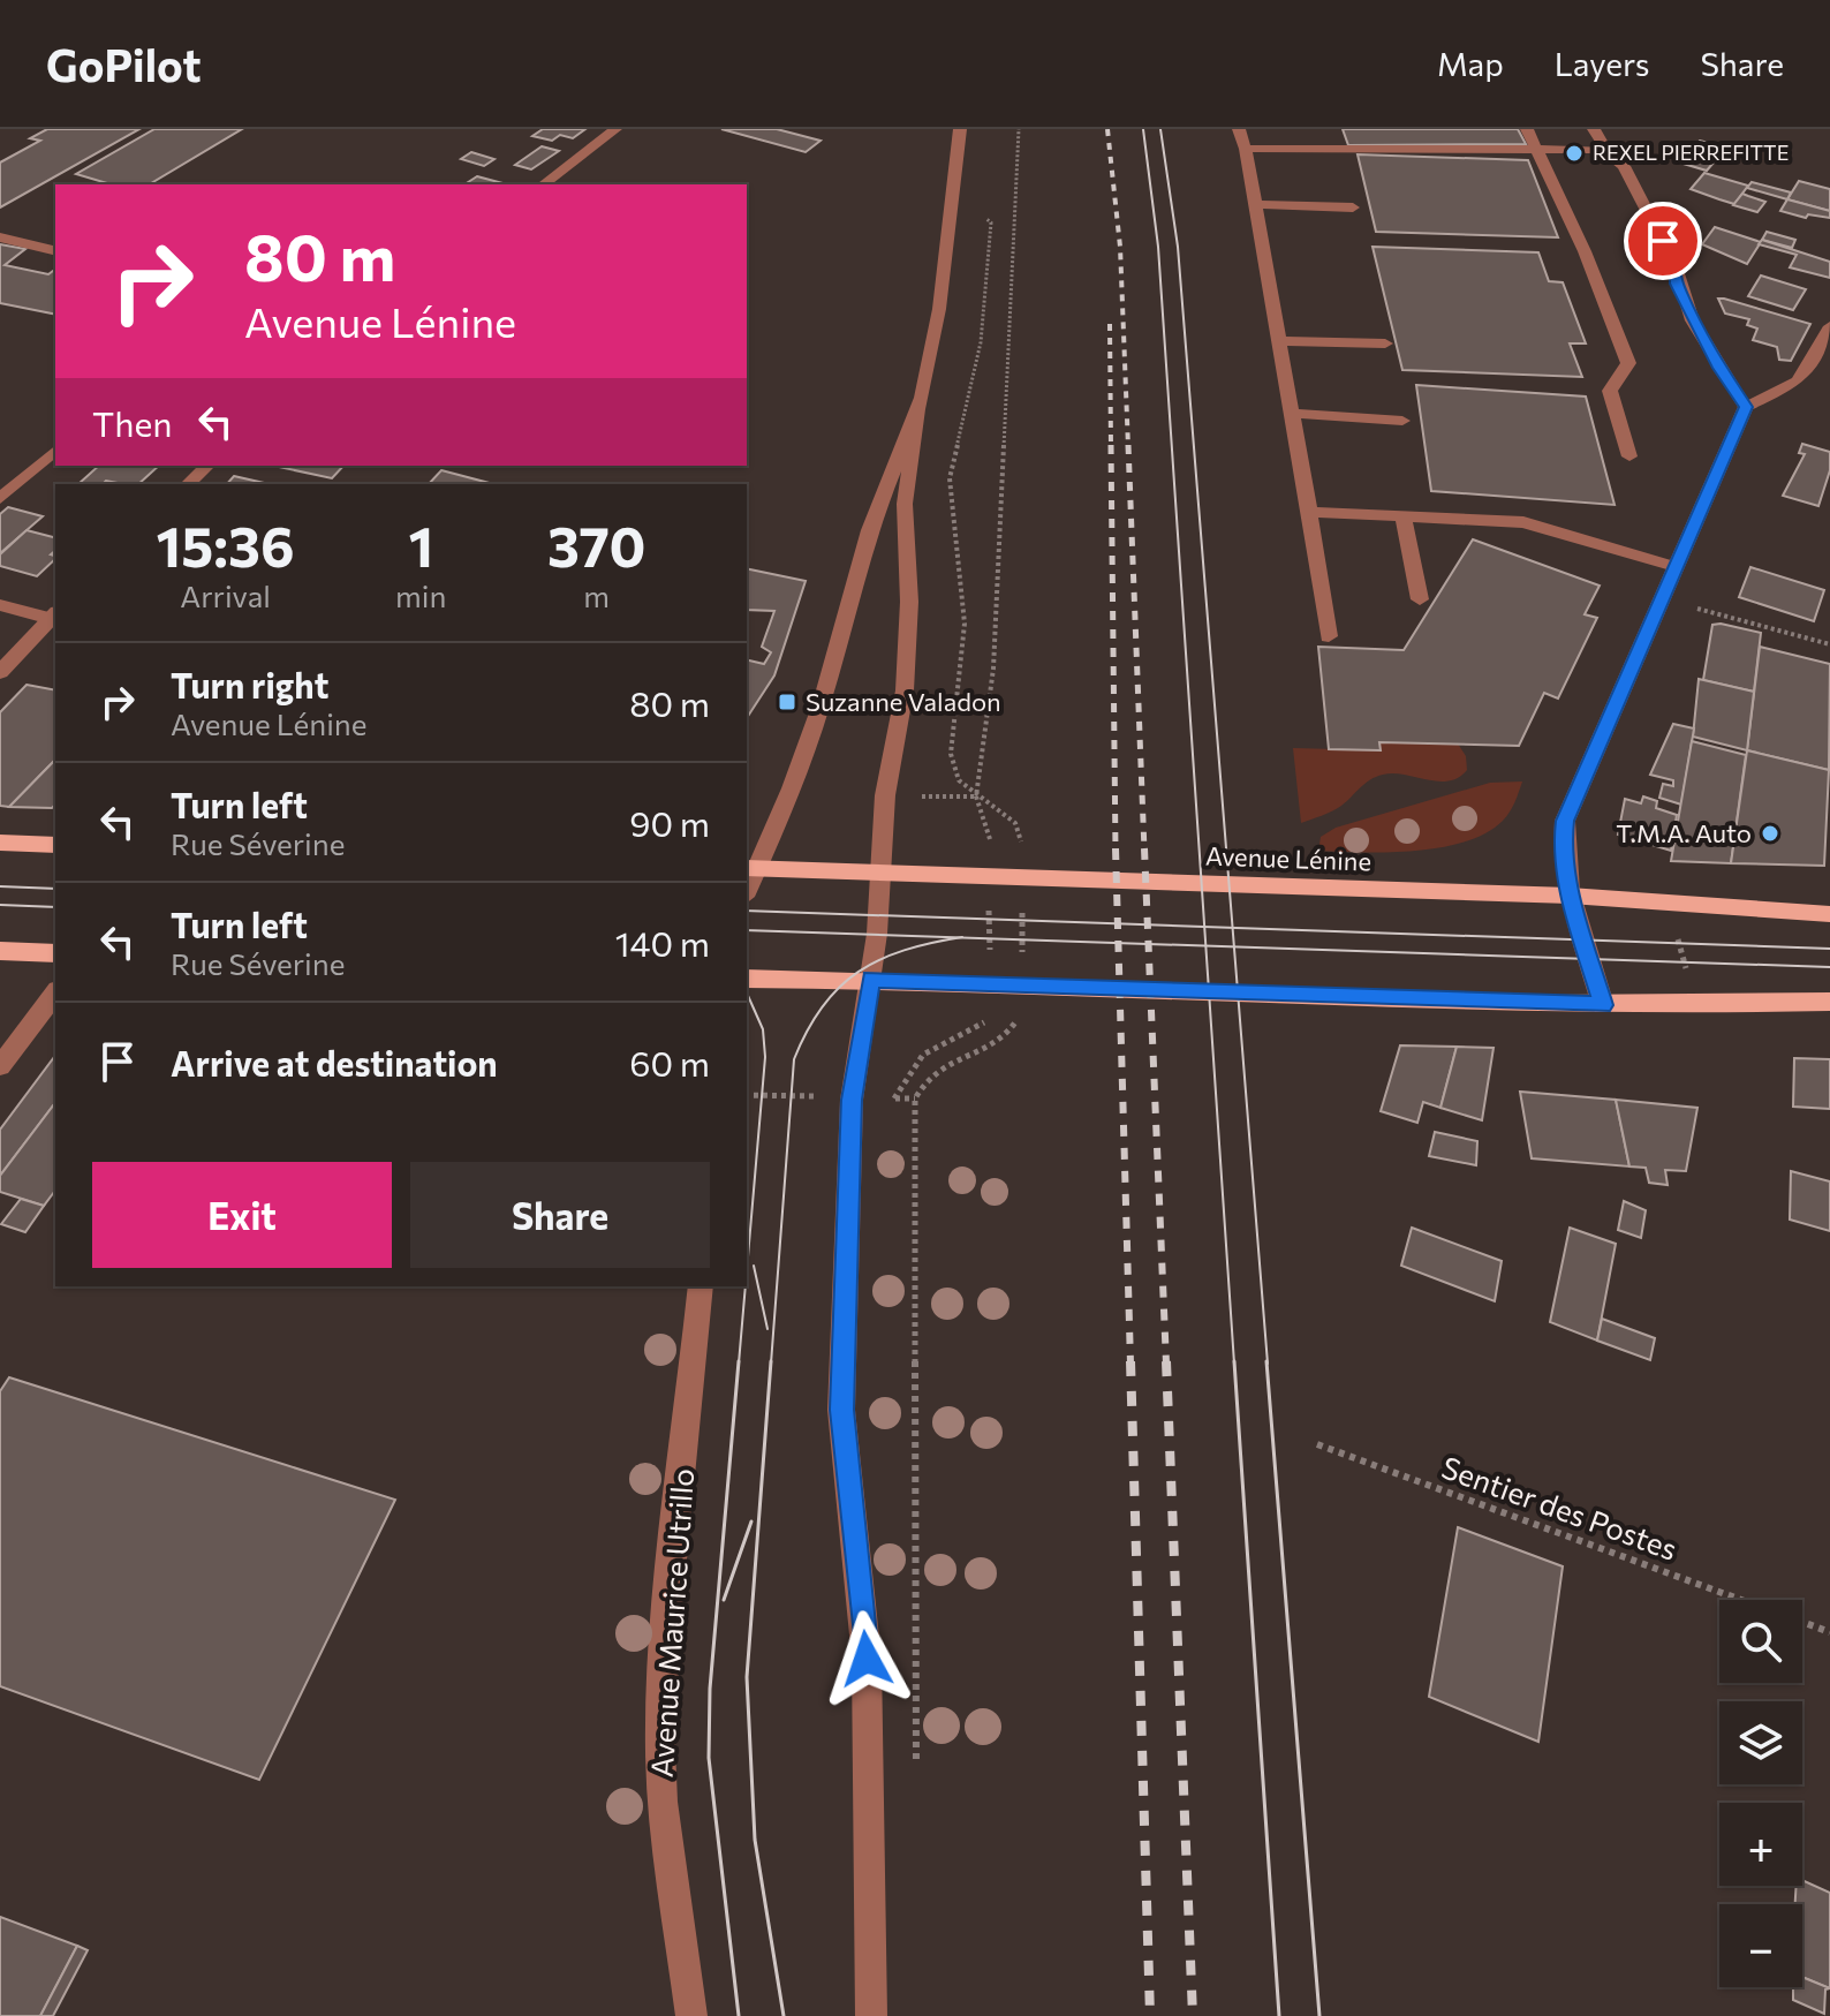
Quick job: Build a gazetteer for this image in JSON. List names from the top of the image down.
{
  "streets": {
    "main road": ["Avenue Lénine"],
    "street": ["Avenue Maurice Utrillo"],
    "path": ["Sentier des Postes"]
  },
  "places": {
    "other": ["REXEL PIERREFITTE", "T.M.A. Auto"],
    "transit": ["Suzanne Valadon"]
  },
  "page": {
    "header": "GoPilot",
    "nav": ["Map", "Layers", "Share"],
    "turn": ["80 m", "Avenue Lénine"],
    "then": "Then",
    "eta": [
      "15:36",
      "Arrival",
      "1",
      "min",
      "370",
      "m"
    ],
    "list": [
      {
        "name": "Turn right",
        "note": "Avenue Lénine",
        "value": "80 m"
      },
      {
        "name": "Turn left",
        "note": "Rue Séverine",
        "value": "90 m"
      },
      {
        "name": "Turn left",
        "note": "Rue Séverine",
        "value": "140 m"
      },
      {
        "name": "Arrive at destination",
        "value": "60 m"
      }
    ],
    "buttons": ["Exit", "Share"],
    "map_buttons": ["+", "−"]
  }
}
